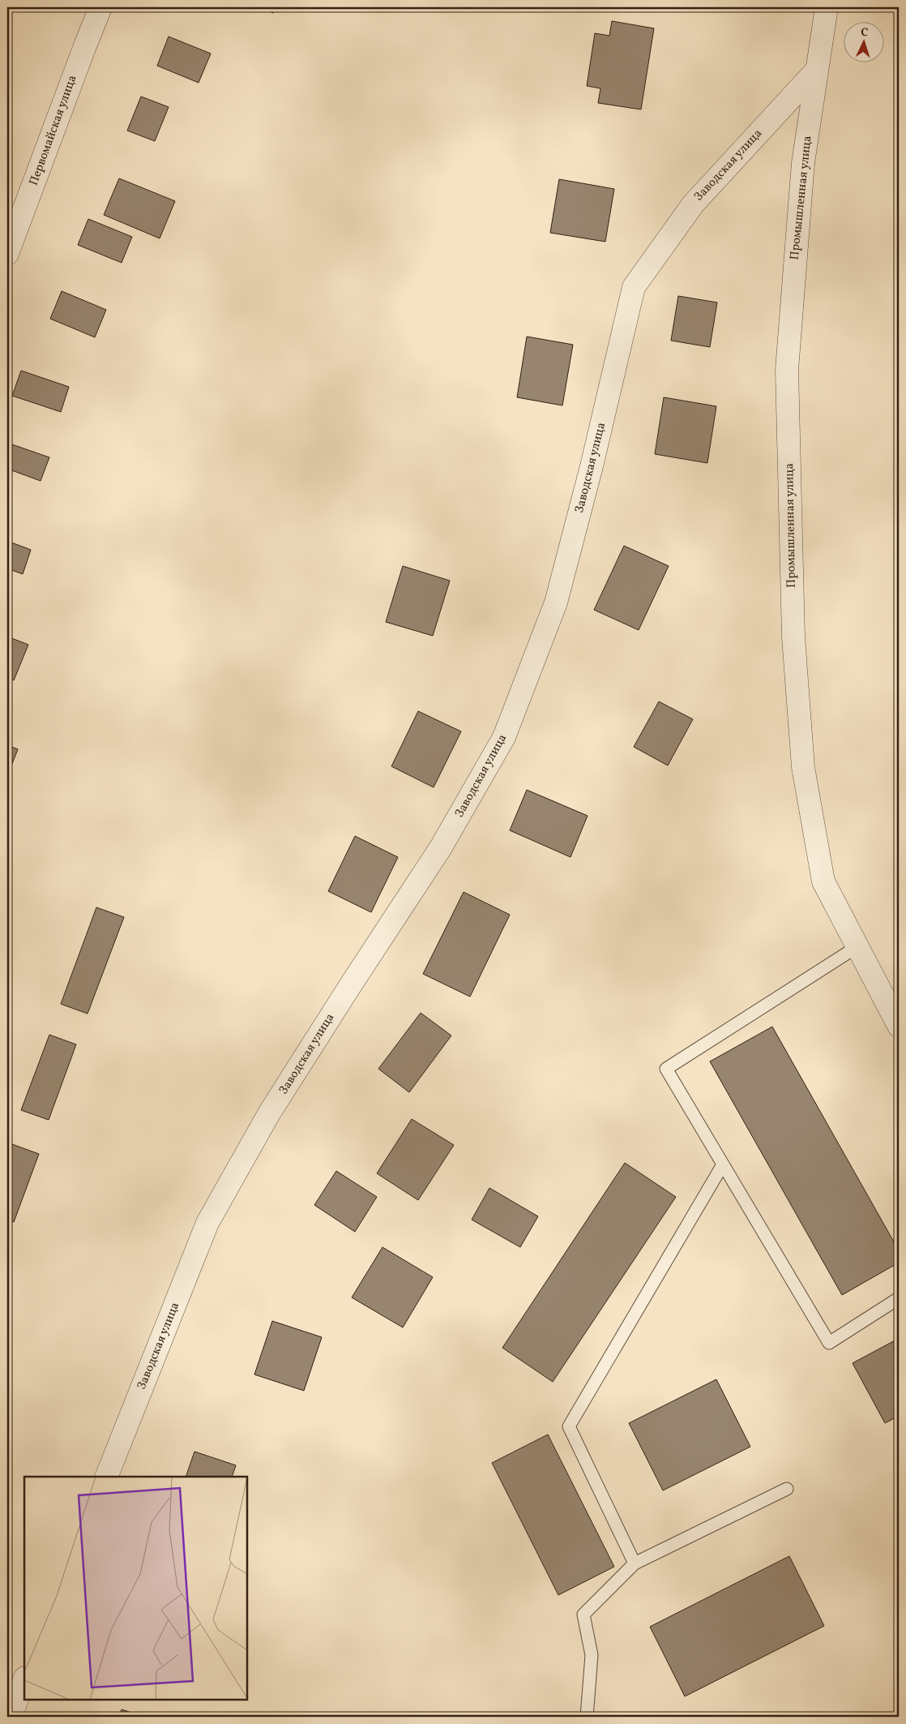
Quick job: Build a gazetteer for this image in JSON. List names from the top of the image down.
{
  "streets": {
    "street": ["Первомайская улица", "Заводская улица", "Промышленная улица"]
  },
  "crossings": [
    ["Заводская улица", "Промышленная улица"]
  ],
  "north": "top"
}
